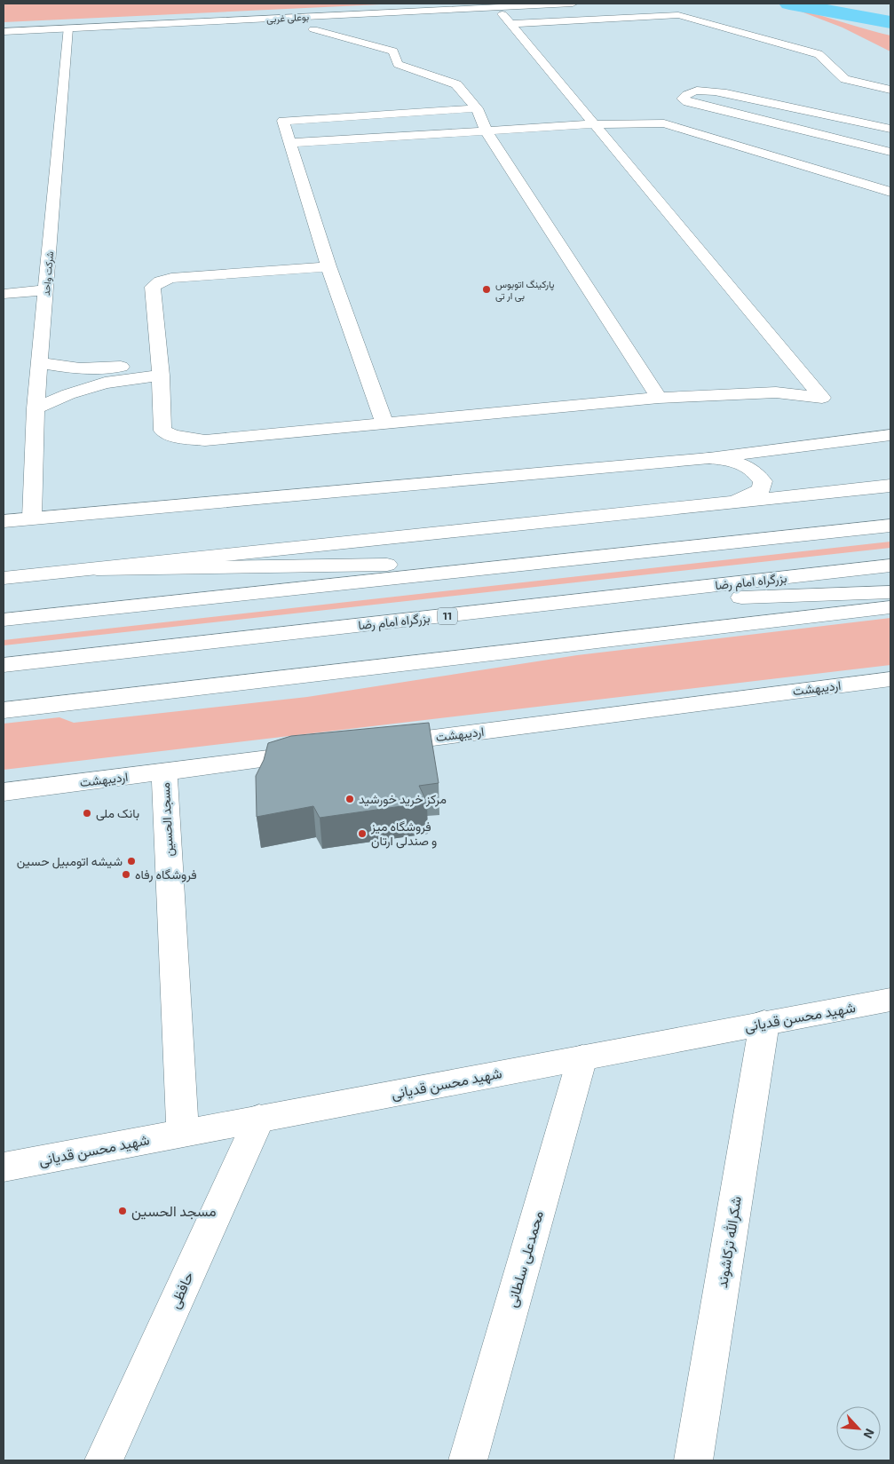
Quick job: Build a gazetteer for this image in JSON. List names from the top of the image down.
{
  "streets": {
    "main road": [
      "بوعلی غربی",
      "شرکت واحد",
      "بزرگراه امام رضا",
      "11",
      "اردیبهشت",
      "مسجد الحسین",
      "شهید محسن قدیانی",
      "شکرالله ترکاشوند",
      "محمدعلی سلطانی",
      "حافظی"
    ]
  },
  "crossings": [
    ["بوعلی غربی", "شرکت واحد"],
    ["اردیبهشت", "مسجد الحسین"],
    ["مسجد الحسین", "شهید محسن قدیانی"],
    ["شهید محسن قدیانی", "شکرالله ترکاشوند"],
    ["شهید محسن قدیانی", "محمدعلی سلطانی"],
    ["شهید محسن قدیانی", "حافظی"]
  ],
  "places": [
    "پارکینگ اتوبوس بی ار تی",
    "مرکز خرید خورشید",
    "بانک ملی",
    "فروشگاه میز و صندلی ارتان",
    "شیشه اتومبیل حسین",
    "فروشگاه رفاه",
    "مسجد الحسین"
  ],
  "north": "bottom right"
}
